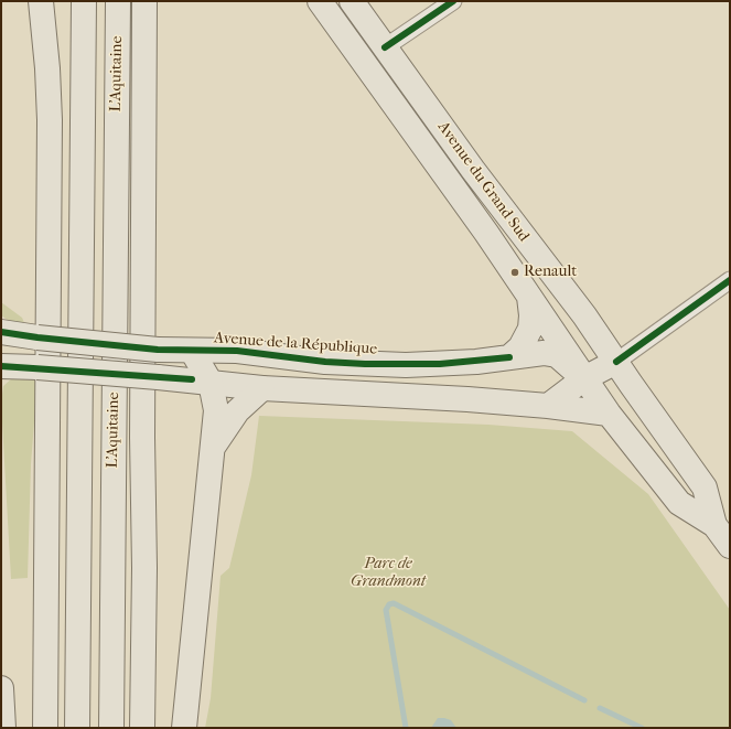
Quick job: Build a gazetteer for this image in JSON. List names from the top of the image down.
{
  "streets": {
    "main road": ["L'Aquitaine", "Avenue du Grand Sud", "Avenue de la République"]
  },
  "crossings": [
    ["Avenue du Grand Sud", "Avenue de la République"]
  ],
  "parks": ["Parc de Grandmont"],
  "places": ["Renault"]
}
